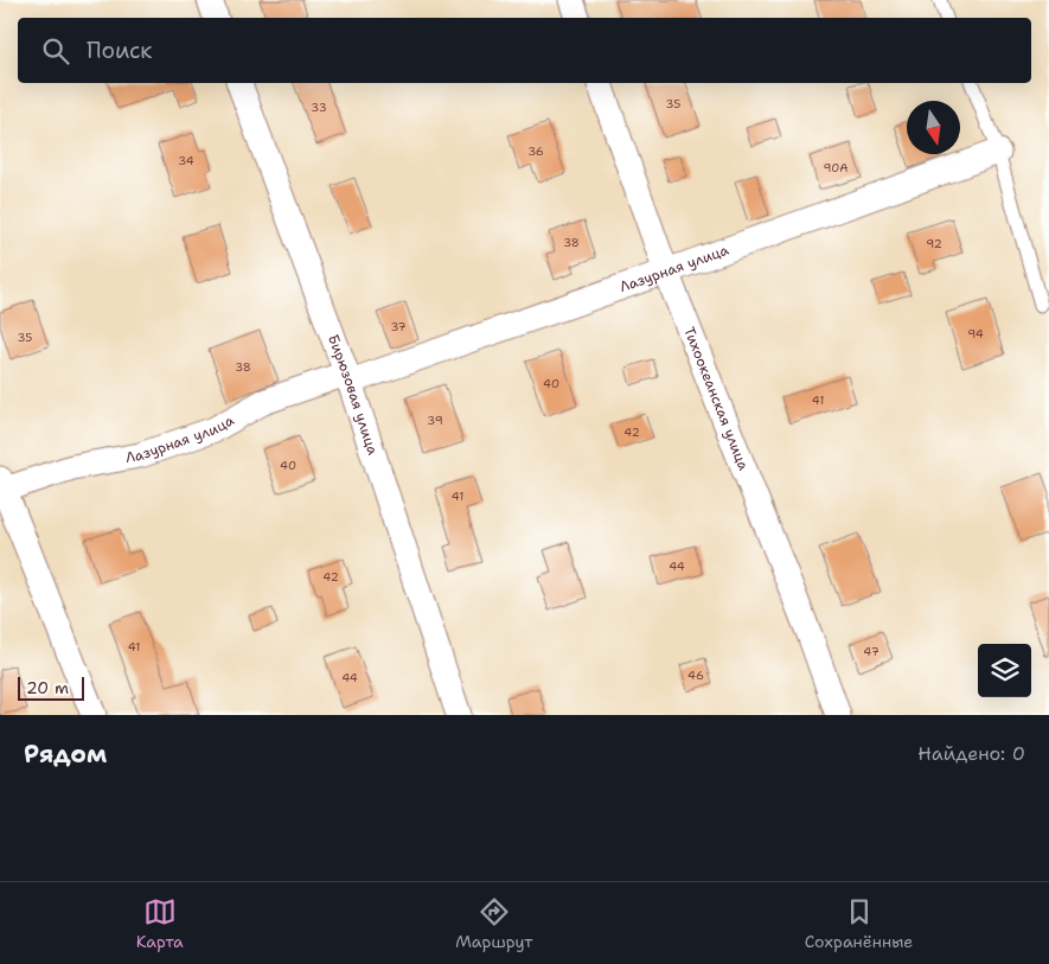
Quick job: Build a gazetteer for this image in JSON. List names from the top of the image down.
{
  "streets": {
    "street": ["Лазурная улица", "Бирюзовая улица", "Тихоокеанская улица"]
  },
  "crossings": [
    ["Лазурная улица", "Бирюзовая улица"],
    ["Лазурная улица", "Тихоокеанская улица"]
  ],
  "house_numbers": [
    "35",
    "33",
    "36",
    "34",
    "90А",
    "38",
    "92",
    "37",
    "94",
    "35",
    "38",
    "40",
    "41",
    "39",
    "42",
    "40",
    "41",
    "44",
    "42",
    "41",
    "47",
    "46",
    "44"
  ],
  "scale_bar": "20 m",
  "north": "bottom",
  "page": {
    "search": "Поиск",
    "scale": "20 m",
    "heading": ["Рядом", "Найдено: 0"],
    "nav": ["Карта", "Маршрут", "Сохранённые"]
  }
}
